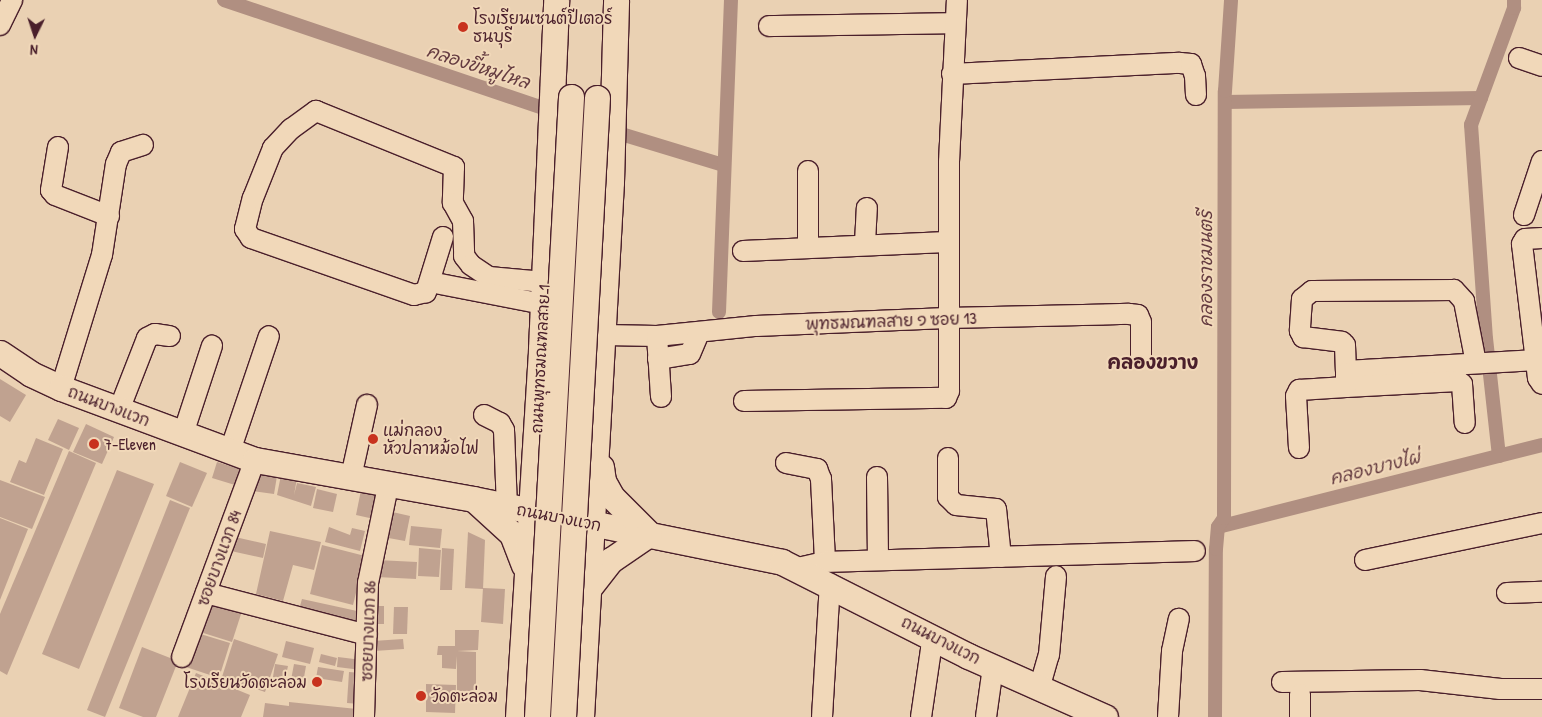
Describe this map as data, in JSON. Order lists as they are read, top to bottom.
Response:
{
  "streets": {
    "main road": ["ถนนพุทธมณฑลสาย 1", "ถนนบางแวก"],
    "street": ["พุทธมณฑลสาย ๑ ซอย 13", "ซอยบางแวก 84", "ซอยบางแวก 86"]
  },
  "crossings": [
    ["ถนนพุทธมณฑลสาย 1", "ถนนบางแวก"],
    ["ถนนบางแวก", "ซอยบางแวก 84"],
    ["ถนนบางแวก", "ซอยบางแวก 86"]
  ],
  "districts": ["คลองขวาง"],
  "water": ["คลองขี้หมูไหล", "คลองราชมนตรี", "คลองบางไผ่"],
  "places": [
    "โรงเรียนเซนต์ปีเตอร์ ธนบุรี",
    "แม่กลอง หัวปลาหม้อไฟ",
    "7-Eleven",
    "โรงเรียนวัดตะล่อม",
    "วัดตะล่อม"
  ],
  "north": "bottom"
}
